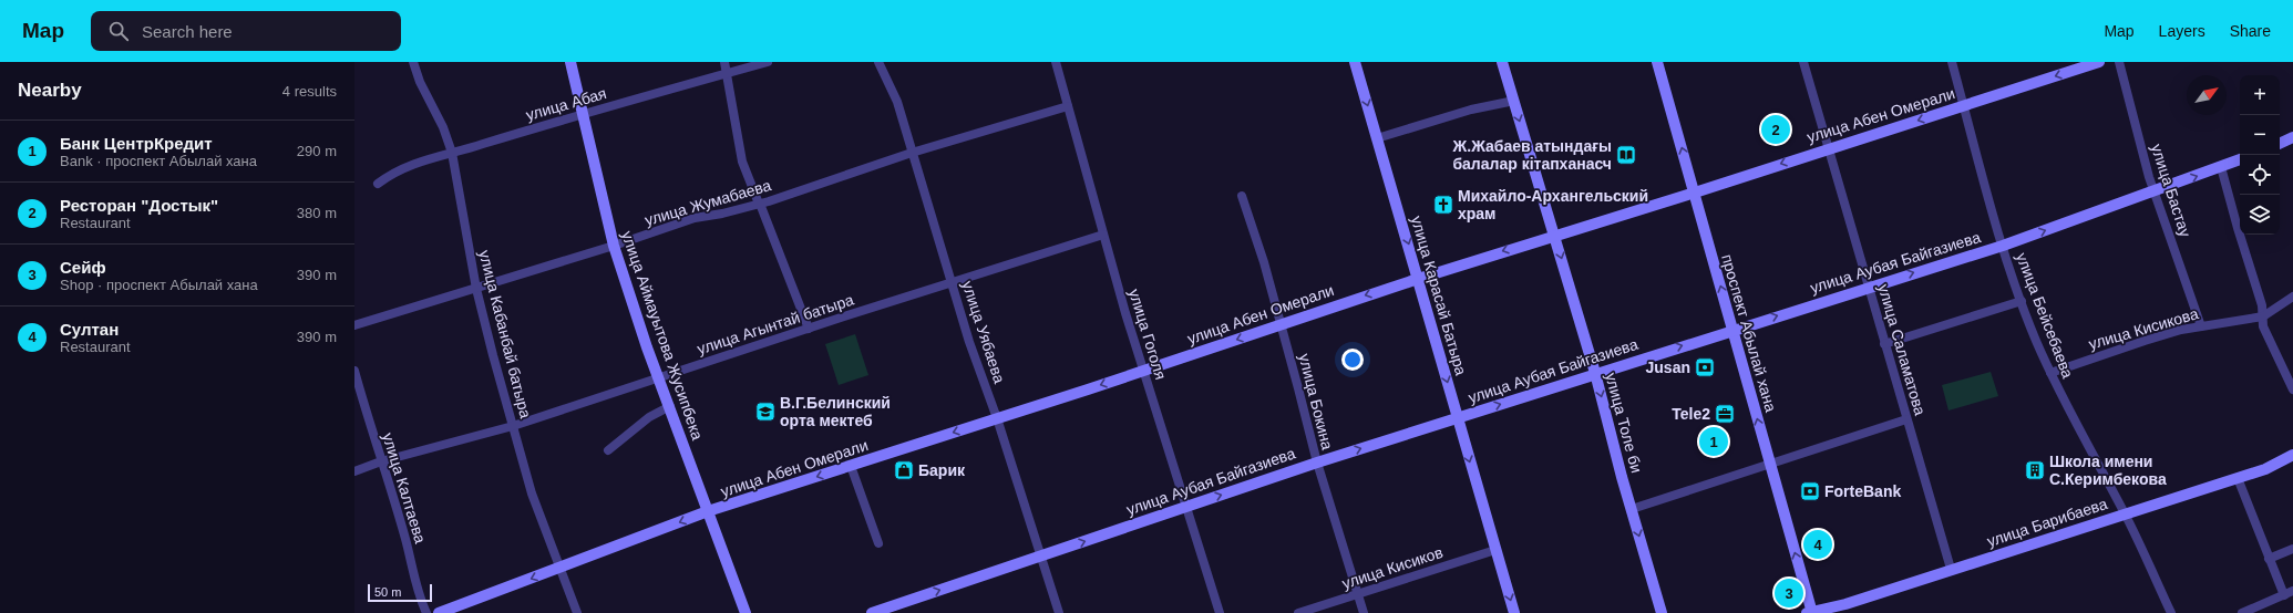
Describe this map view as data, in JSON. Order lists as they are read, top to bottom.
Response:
{
  "streets": {
    "main road": [
      "улица Абен Омерали",
      "улица Аубая Байгазиева",
      "улица Карасай Батыра",
      "проспект Абылай хана",
      "улица Аймауытова Жусипбека",
      "улица Толе би",
      "улица Барибаева"
    ],
    "street": [
      "улица Абая",
      "улица Бастау",
      "улица Жумабаева",
      "улица Бейсебаева",
      "улица Агынтай батыра",
      "улица Кисикова",
      "улица Уябаева",
      "улица Кабанбай батыра",
      "улица Гоголя",
      "улица Саламатова",
      "улица Бокина",
      "улица Калтаева",
      "улица Кисиков"
    ]
  },
  "crossings": [
    ["улица Абая", "улица Кабанбай батыра"],
    ["улица Абая", "улица Аймауытова Жусипбека"],
    ["улица Абен Омерали", "улица Карасай Батыра"],
    ["улица Абен Омерали", "улица Бейсебаева"],
    ["улица Абен Омерали", "улица Уябаева"],
    ["улица Абен Омерали", "проспект Абылай хана"],
    ["улица Абен Омерали", "улица Кабанбай батыра"],
    ["улица Абен Омерали", "улица Гоголя"],
    ["улица Абен Омерали", "улица Аймауытова Жусипбека"],
    ["улица Абен Омерали", "улица Саламатова"],
    ["улица Абен Омерали", "улица Бокина"],
    ["улица Абен Омерали", "улица Толе би"],
    ["улица Бастау", "улица Аубая Байгазиева"],
    ["улица Бастау", "улица Кисикова"],
    ["улица Жумабаева", "улица Уябаева"],
    ["улица Жумабаева", "улица Кабанбай батыра"],
    ["улица Жумабаева", "улица Гоголя"],
    ["улица Жумабаева", "улица Аймауытова Жусипбека"],
    ["улица Аубая Байгазиева", "улица Карасай Батыра"],
    ["улица Аубая Байгазиева", "улица Бейсебаева"],
    ["улица Аубая Байгазиева", "улица Уябаева"],
    ["улица Аубая Байгазиева", "проспект Абылай хана"],
    ["улица Аубая Байгазиева", "улица Гоголя"],
    ["улица Аубая Байгазиева", "улица Саламатова"],
    ["улица Аубая Байгазиева", "улица Бокина"],
    ["улица Аубая Байгазиева", "улица Толе би"],
    ["улица Карасай Батыра", "улица Кисиков"],
    ["улица Бейсебаева", "улица Кисикова"],
    ["улица Бейсебаева", "улица Барибаева"],
    ["улица Агынтай батыра", "улица Уябаева"],
    ["улица Агынтай батыра", "улица Кабанбай батыра"],
    ["улица Агынтай батыра", "улица Гоголя"],
    ["улица Агынтай батыра", "улица Аймауытова Жусипбека"],
    ["улица Агынтай батыра", "улица Калтаева"],
    ["проспект Абылай хана", "улица Барибаева"],
    ["улица Саламатова", "улица Барибаева"],
    ["улица Бокина", "улица Кисиков"]
  ],
  "one_way": [
    "улица Абен Омерали",
    "улица Аубая Байгазиева",
    "улица Карасай Батыра",
    "проспект Абылай хана",
    "улица Толе би"
  ],
  "places": {
    "library": ["Ж.Жабаев атындағы балалар кітапханасч"],
    "church": ["Михайло-Архангельский храм"],
    "bank": ["Jusan", "ForteBank"],
    "school or university": ["В.Г.Белинский орта мектеб"],
    "office": ["Tele2"],
    "shop": ["Барик"],
    "building": ["Школа имени С.Керимбекова"]
  },
  "scale_bar": "50 m",
  "north": "top right",
  "page": {
    "header": "Map",
    "search": "Search here",
    "nav": ["Map", "Layers", "Share"],
    "heading": ["Nearby", "4 results"],
    "map_buttons": ["+", "−"],
    "pins": [
      "2",
      "1",
      "4",
      "3"
    ],
    "list": [
      {
        "mark": "1",
        "name": "Банк ЦентрКредит",
        "note": "Bank · проспект Абылай хана",
        "value": "290 m"
      },
      {
        "mark": "2",
        "name": "Ресторан \"Достык\"",
        "note": "Restaurant",
        "value": "380 m"
      },
      {
        "mark": "3",
        "name": "Сейф",
        "note": "Shop · проспект Абылай хана",
        "value": "390 m"
      },
      {
        "mark": "4",
        "name": "Султан",
        "note": "Restaurant",
        "value": "390 m"
      }
    ],
    "scale": "50 m"
  }
}
